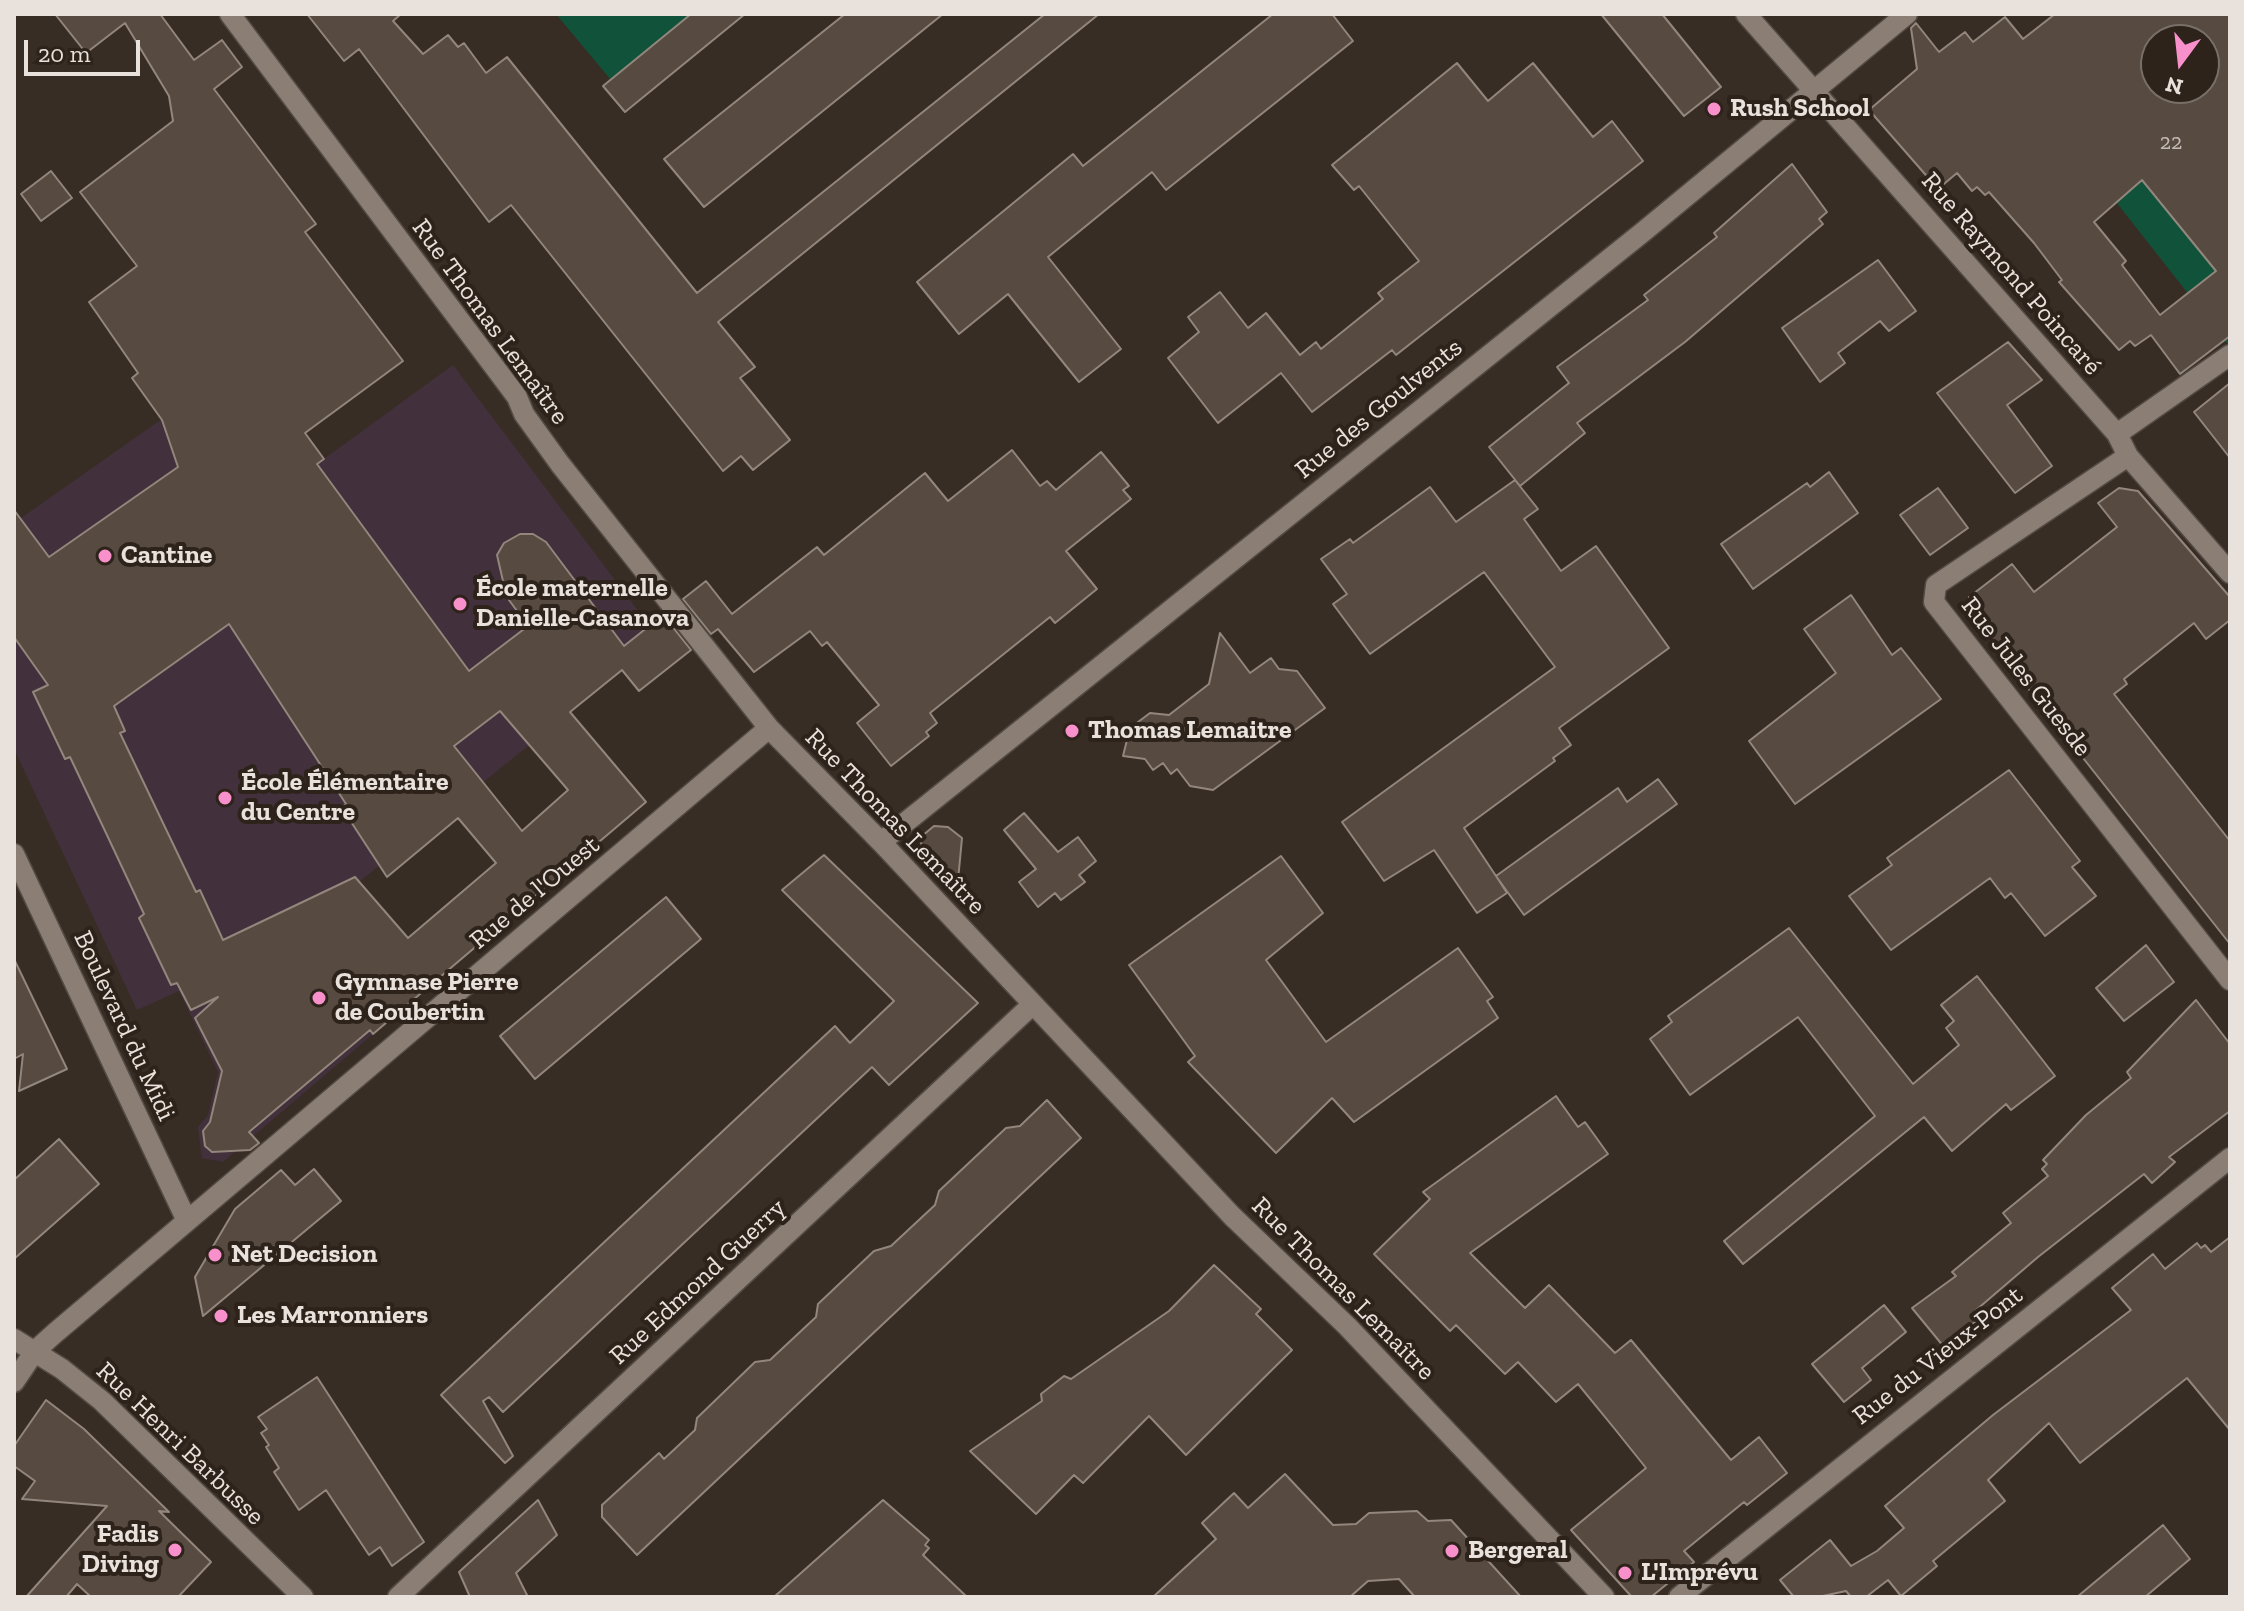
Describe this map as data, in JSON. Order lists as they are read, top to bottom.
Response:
{
  "streets": {
    "street": [
      "Rue Raymond Poincaré",
      "Rue Thomas Lemaître",
      "Rue des Goulvents",
      "Rue Jules Guesde",
      "Rue de l'Ouest",
      "Boulevard du Midi",
      "Rue Edmond Guerry",
      "Rue du Vieux-Pont",
      "Rue Henri Barbusse"
    ]
  },
  "crossings": [
    ["Rue Raymond Poincaré", "Rue des Goulvents"],
    ["Rue Raymond Poincaré", "Rue Jules Guesde"],
    ["Rue Thomas Lemaître", "Rue des Goulvents"],
    ["Rue Thomas Lemaître", "Rue de l'Ouest"],
    ["Rue Thomas Lemaître", "Rue Edmond Guerry"],
    ["Rue de l'Ouest", "Boulevard du Midi"],
    ["Rue de l'Ouest", "Rue Henri Barbusse"]
  ],
  "places": [
    "Rush School",
    "Cantine",
    "École maternelle Danielle-Casanova",
    "Thomas Lemaitre",
    "École Élémentaire du Centre",
    "Gymnase Pierre de Coubertin",
    "Net Decision",
    "Les Marronniers",
    "Fadis Diving",
    "Bergeral",
    "L'Imprévu"
  ],
  "house_numbers": ["22"],
  "scale_bar": "20 m",
  "north": "bottom"
}
